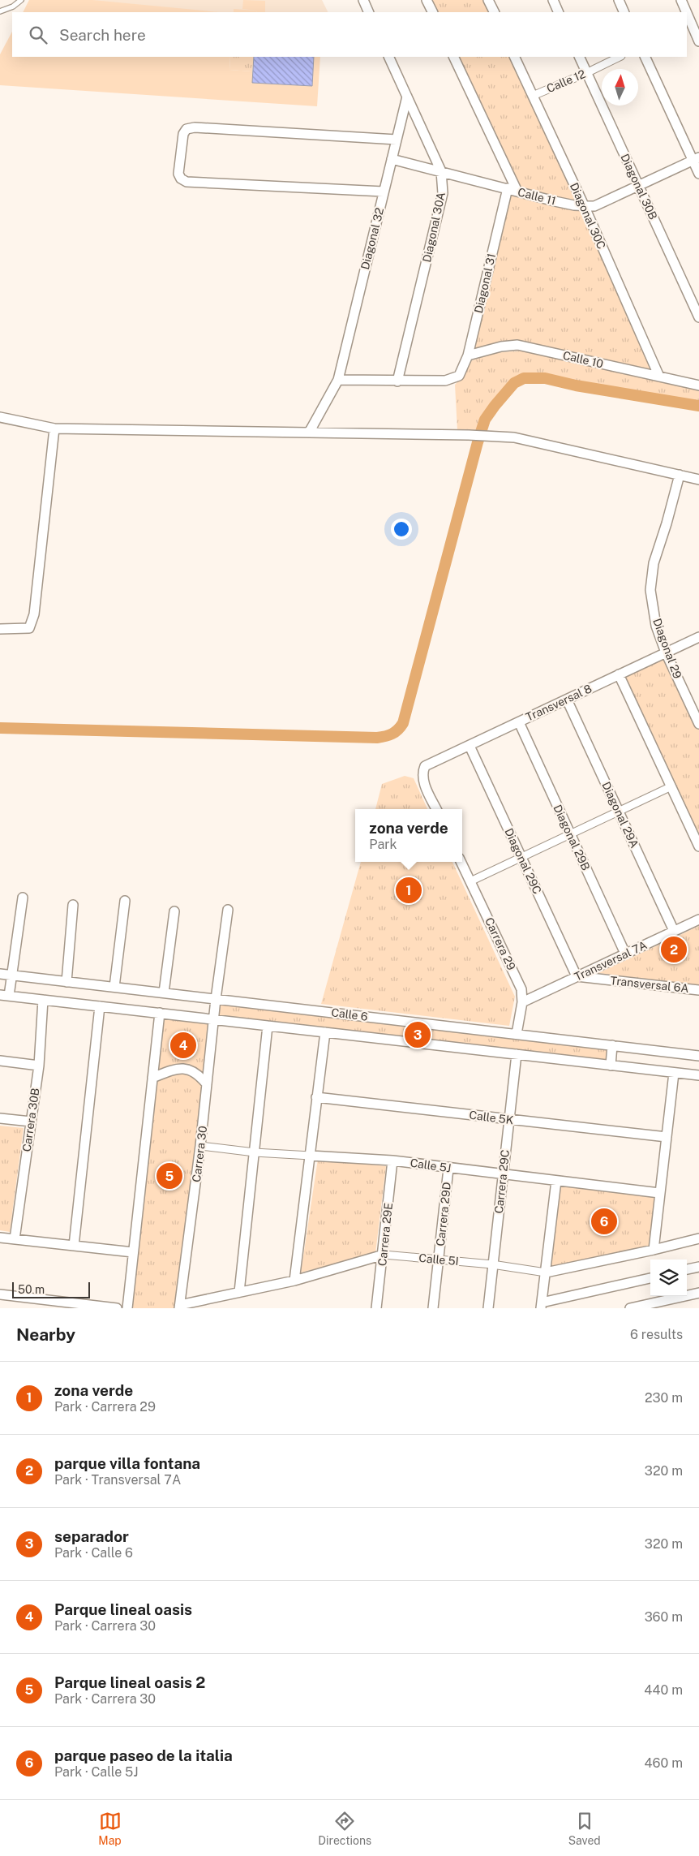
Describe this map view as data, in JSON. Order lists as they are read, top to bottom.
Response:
{
  "streets": {
    "street": [
      "Calle 12",
      "Diagonal 30B",
      "Calle 11",
      "Diagonal 30C",
      "Diagonal 30A",
      "Diagonal 32",
      "Diagonal 31",
      "Calle 10",
      "Diagonal 29",
      "Transversal 8",
      "Diagonal 29A",
      "Diagonal 29B",
      "Diagonal 29C",
      "Carrera 29",
      "Transversal 7A",
      "Transversal 6A",
      "Calle 6",
      "Calle 5K",
      "Carrera 30B",
      "Carrera 30",
      "Calle 5J",
      "Carrera 29C",
      "Carrera 29D",
      "Carrera 29E",
      "Calle 5I"
    ]
  },
  "crossings": [
    ["Calle 12", "Diagonal 30B"],
    ["Calle 12", "Diagonal 30C"],
    ["Diagonal 30B", "Calle 11"],
    ["Calle 11", "Diagonal 30C"],
    ["Calle 11", "Diagonal 30A"],
    ["Calle 11", "Diagonal 32"],
    ["Calle 11", "Diagonal 31"],
    ["Diagonal 30C", "Calle 10"],
    ["Diagonal 30A", "Diagonal 32"],
    ["Diagonal 30A", "Diagonal 31"],
    ["Diagonal 31", "Calle 10"],
    ["Diagonal 29", "Transversal 8"],
    ["Transversal 8", "Diagonal 29A"],
    ["Transversal 8", "Diagonal 29B"],
    ["Transversal 8", "Diagonal 29C"],
    ["Diagonal 29A", "Transversal 7A"],
    ["Diagonal 29B", "Transversal 7A"],
    ["Diagonal 29C", "Transversal 7A"],
    ["Diagonal 29C", "Transversal 6A"],
    ["Carrera 29", "Transversal 7A"],
    ["Carrera 29", "Calle 6"],
    ["Transversal 7A", "Transversal 6A"],
    ["Calle 6", "Carrera 30B"],
    ["Calle 6", "Carrera 30"],
    ["Calle 6", "Carrera 29C"],
    ["Calle 5K", "Carrera 29C"],
    ["Carrera 30", "Calle 5J"],
    ["Carrera 30", "Calle 5I"],
    ["Calle 5J", "Carrera 29C"],
    ["Calle 5J", "Carrera 29D"],
    ["Calle 5J", "Carrera 29E"],
    ["Carrera 29C", "Calle 5I"],
    ["Carrera 29D", "Calle 5I"],
    ["Carrera 29E", "Calle 5I"]
  ],
  "scale_bar": "50 m",
  "north": "top",
  "page": {
    "search": "Search here",
    "popup": ["zona verde", "Park"],
    "pins": [
      "1",
      "2",
      "3",
      "4",
      "5",
      "6"
    ],
    "scale": "50 m",
    "heading": ["Nearby", "6 results"],
    "list": [
      {
        "mark": "1",
        "name": "zona verde",
        "note": "Park · Carrera 29",
        "value": "230 m"
      },
      {
        "mark": "2",
        "name": "parque villa fontana",
        "note": "Park · Transversal 7A",
        "value": "320 m"
      },
      {
        "mark": "3",
        "name": "separador",
        "note": "Park · Calle 6",
        "value": "320 m"
      },
      {
        "mark": "4",
        "name": "Parque lineal oasis",
        "note": "Park · Carrera 30",
        "value": "360 m"
      },
      {
        "mark": "5",
        "name": "Parque lineal oasis 2",
        "note": "Park · Carrera 30",
        "value": "440 m"
      },
      {
        "mark": "6",
        "name": "parque paseo de la italia",
        "note": "Park · Calle 5J",
        "value": "460 m"
      }
    ],
    "nav": ["Map", "Directions", "Saved"]
  }
}
